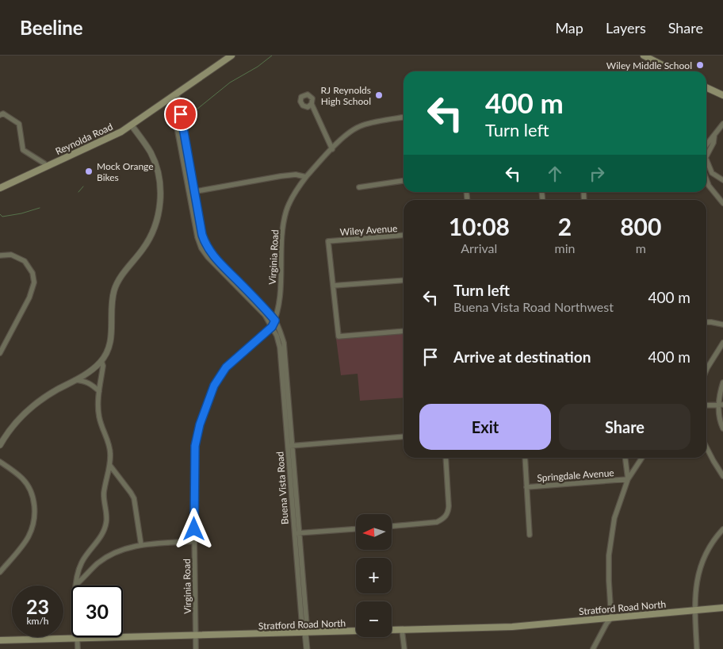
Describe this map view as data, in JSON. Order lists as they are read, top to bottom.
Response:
{
  "streets": {
    "main road": ["Reynolda Road", "Stratford Road North"],
    "street": [
      "Wiley Avenue",
      "Virginia Road",
      "Springdale Avenue",
      "Buena Vista Road"
    ]
  },
  "crossings": [
    ["Virginia Road", "Buena Vista Road"],
    ["Virginia Road", "Stratford Road North"],
    ["Buena Vista Road", "Stratford Road North"]
  ],
  "places": ["Wiley Middle School", "RJ Reynolds High School", "Mock Orange Bikes"],
  "north": "left",
  "page": {
    "header": "Beeline",
    "nav": ["Map", "Layers", "Share"],
    "turn": ["400 m", "Turn left"],
    "eta": [
      "10:08",
      "Arrival",
      "2",
      "min",
      "800",
      "m"
    ],
    "list": [
      {
        "name": "Turn left",
        "note": "Buena Vista Road Northwest",
        "value": "400 m"
      },
      {
        "name": "Arrive at destination",
        "value": "400 m"
      }
    ],
    "buttons": ["Exit", "Share"],
    "map_buttons": ["+", "−"],
    "speed": "23 km/h",
    "limit": "30"
  }
}
